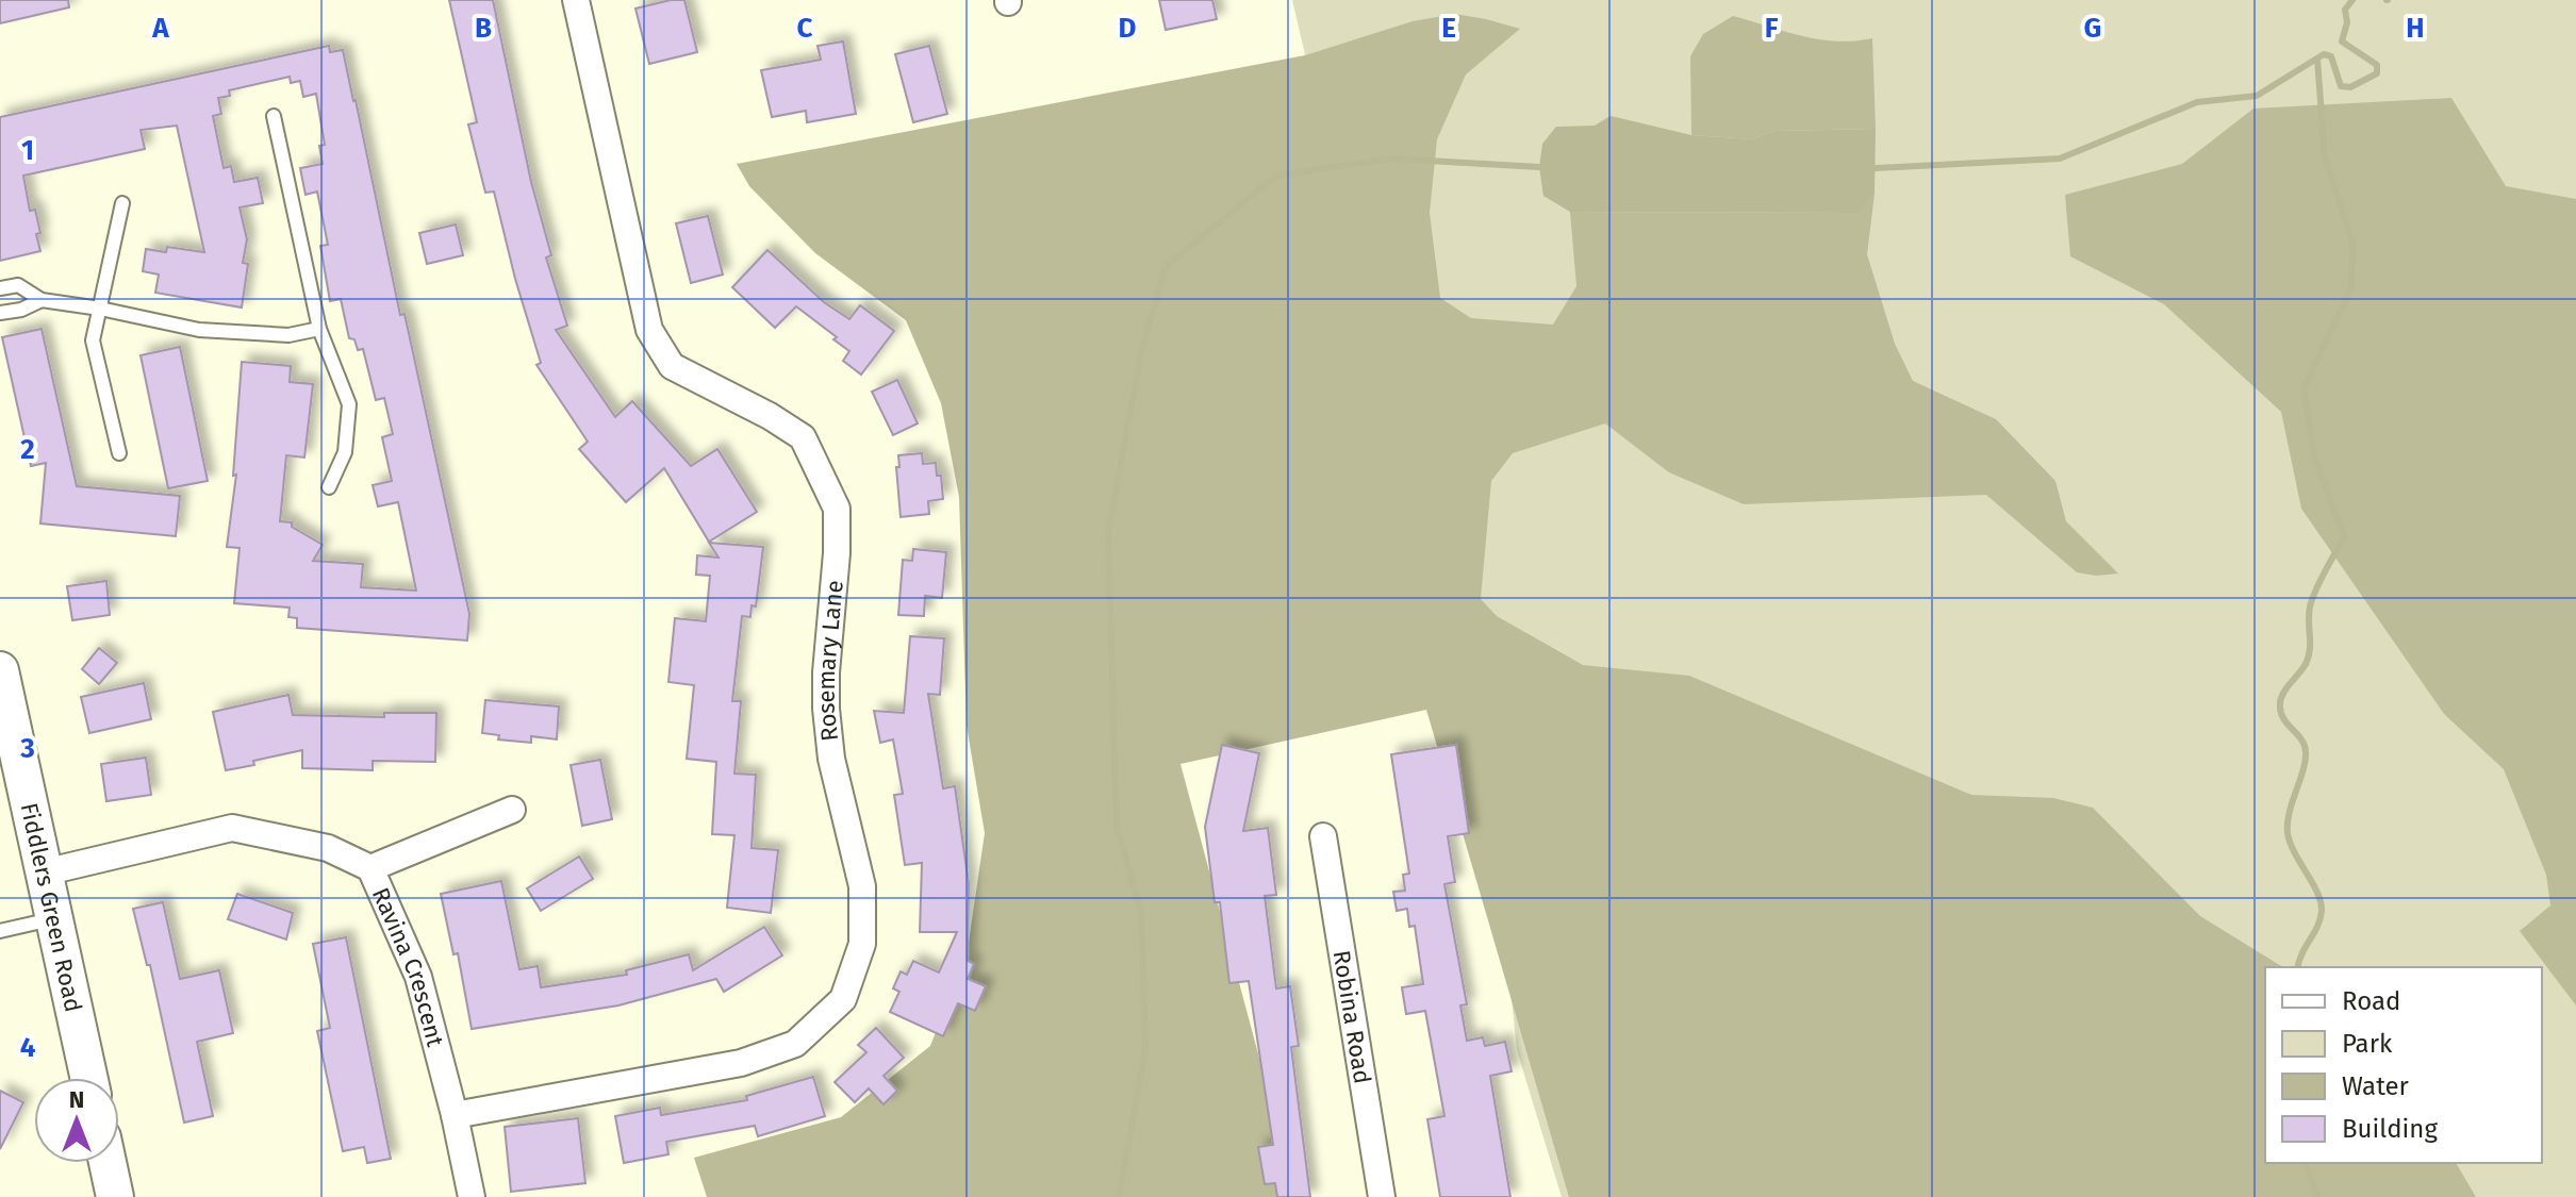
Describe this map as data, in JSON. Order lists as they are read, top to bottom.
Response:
{
  "streets": {
    "main road": ["Fiddlers Green Road"],
    "street": ["Rosemary Lane", "Ravina Crescent", "Robina Road"]
  },
  "crossings": [
    ["Rosemary Lane", "Ravina Crescent"],
    ["Fiddlers Green Road", "Ravina Crescent"]
  ],
  "legend": [
    "Road",
    "Park",
    "Water",
    "Building"
  ],
  "north": "top",
  "grid": {
    "columns": [
      "A",
      "B",
      "C",
      "D",
      "E",
      "F",
      "G",
      "H"
    ],
    "rows": [
      "1",
      "2",
      "3",
      "4"
    ]
  }
}
